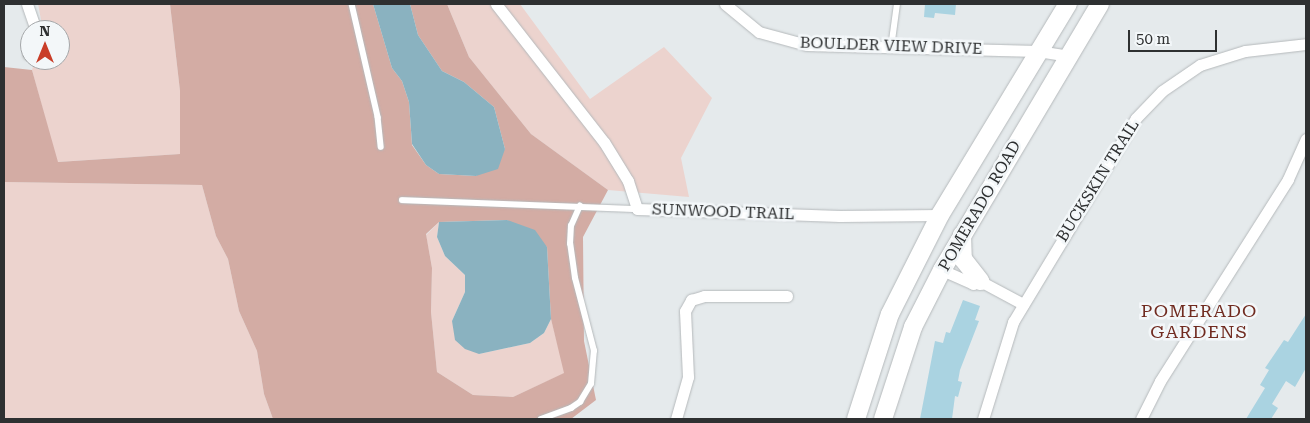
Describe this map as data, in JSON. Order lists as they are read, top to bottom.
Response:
{
  "streets": {
    "main road": ["POMERADO ROAD"],
    "street": ["BOULDER VIEW DRIVE", "BUCKSKIN TRAIL", "SUNWOOD TRAIL"]
  },
  "crossings": [
    ["BOULDER VIEW DRIVE", "POMERADO ROAD"],
    ["POMERADO ROAD", "SUNWOOD TRAIL"]
  ],
  "districts": ["POMERADO GARDENS"],
  "scale_bar": "50 m",
  "north": "top"
}
